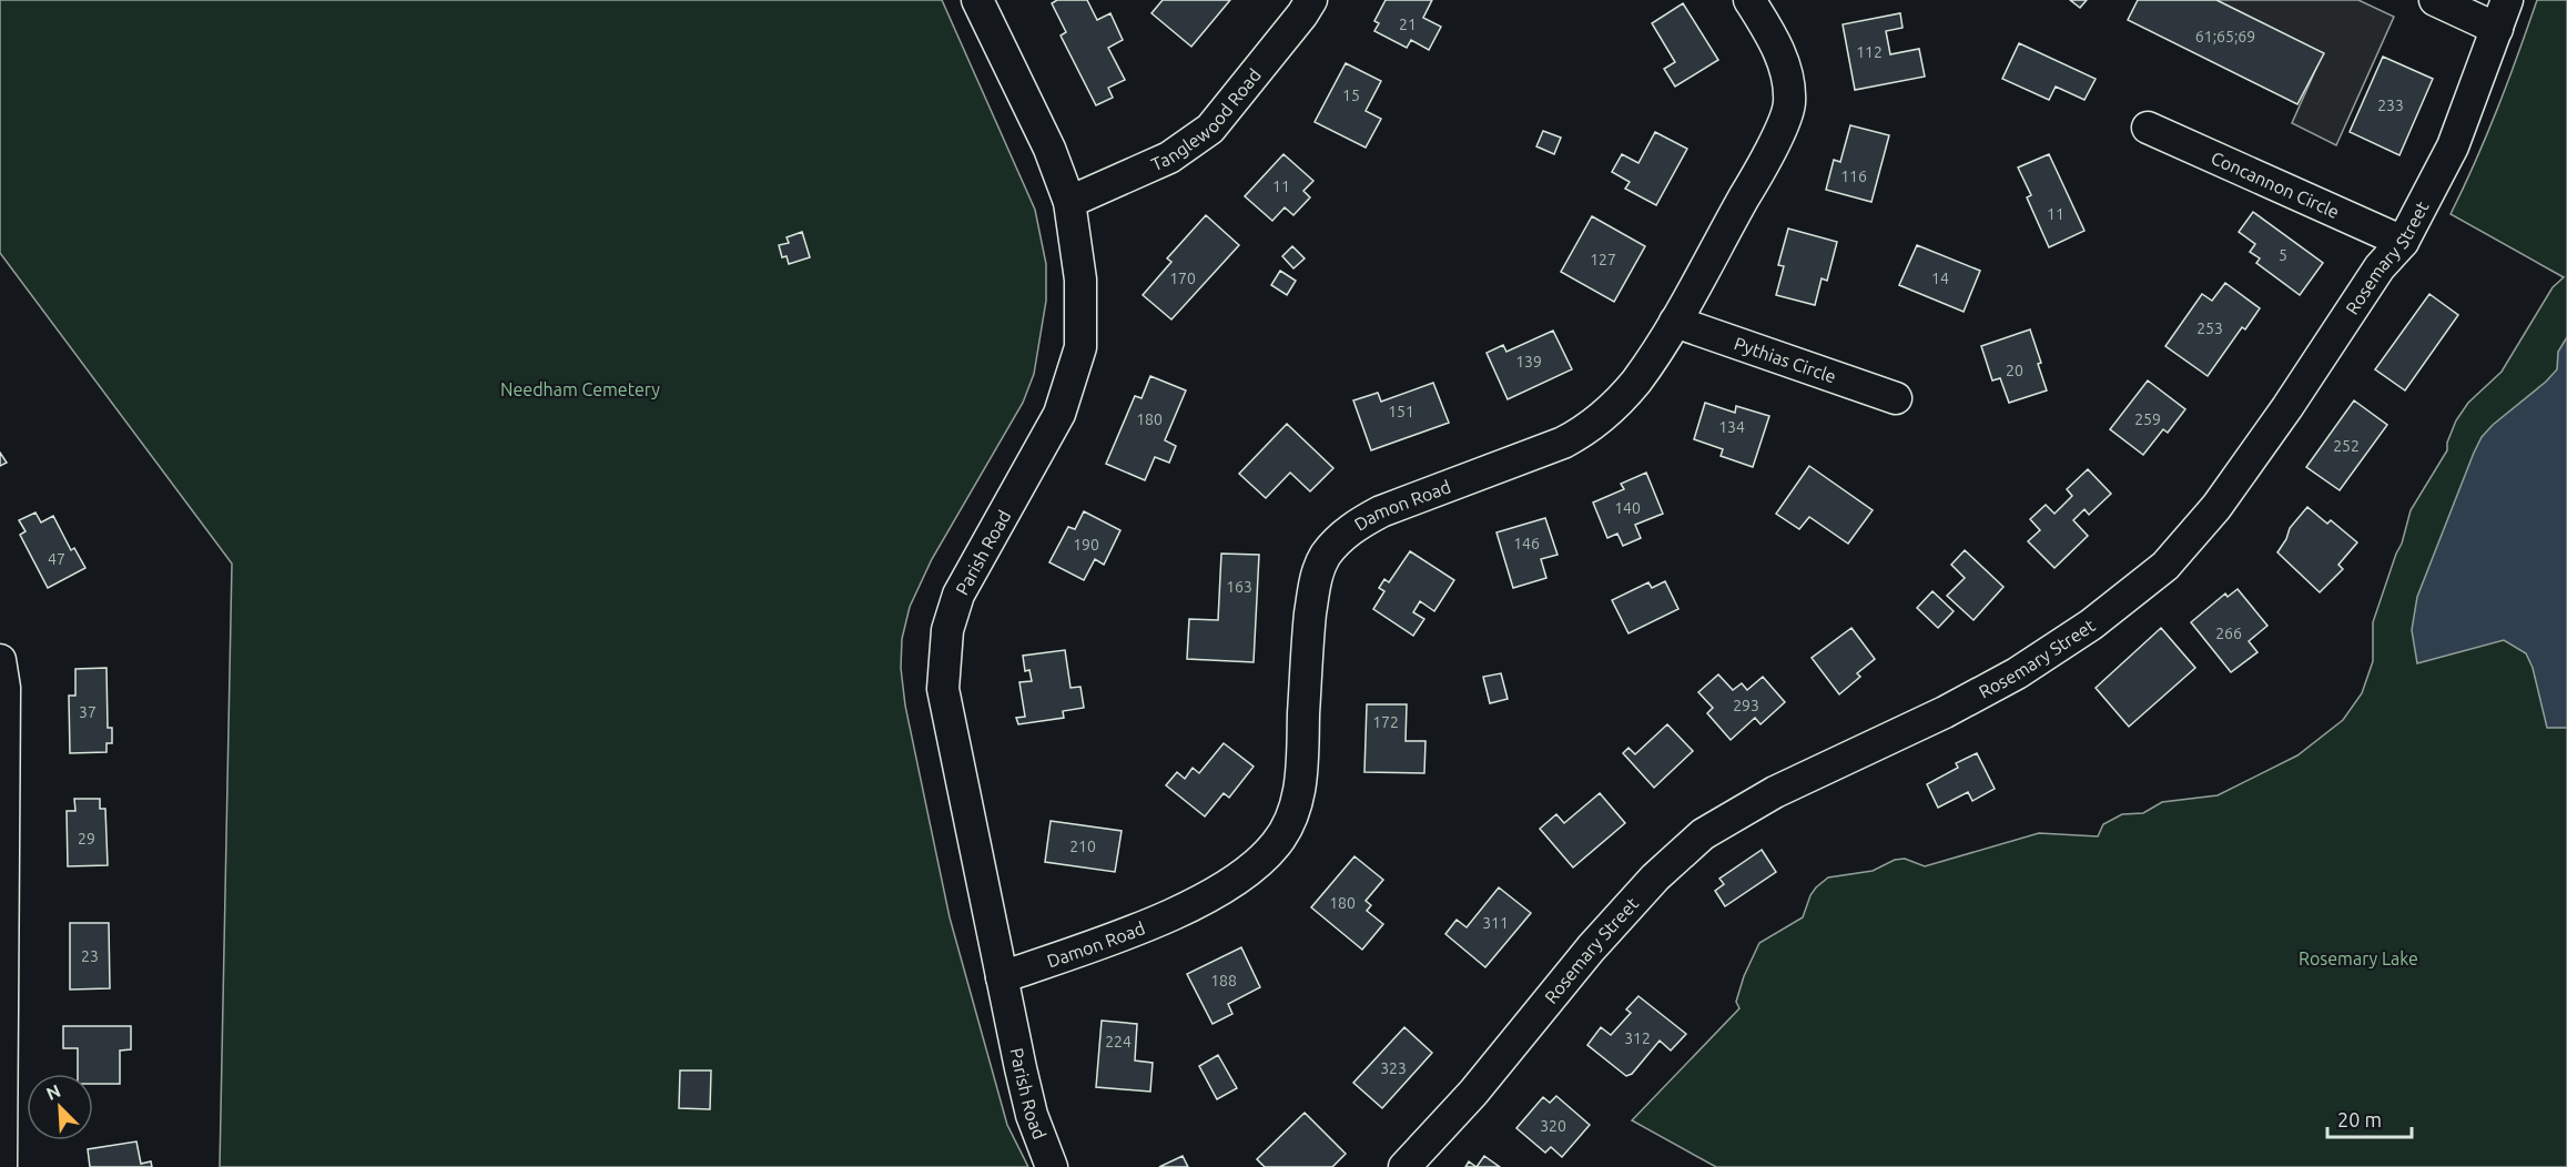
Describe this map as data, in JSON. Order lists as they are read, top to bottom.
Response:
{
  "streets": {
    "street": [
      "Tanglewood Road",
      "Concannon Circle",
      "Rosemary Street",
      "Pythias Circle",
      "Damon Road",
      "Parish Road"
    ]
  },
  "crossings": [
    ["Tanglewood Road", "Parish Road"],
    ["Concannon Circle", "Rosemary Street"],
    ["Pythias Circle", "Damon Road"],
    ["Damon Road", "Parish Road"]
  ],
  "parks": ["Needham Cemetery", "Rosemary Lake"],
  "house_numbers": [
    "21",
    "61;65;69",
    "112",
    "15",
    "233",
    "116",
    "11",
    "11",
    "5",
    "127",
    "170",
    "14",
    "253",
    "139",
    "20",
    "151",
    "180",
    "259",
    "134",
    "252",
    "140",
    "146",
    "190",
    "47",
    "163",
    "266",
    "293",
    "37",
    "172",
    "29",
    "210",
    "180",
    "311",
    "23",
    "188",
    "312",
    "224",
    "323",
    "320"
  ],
  "scale_bar": "20 m",
  "north": "top left"
}
